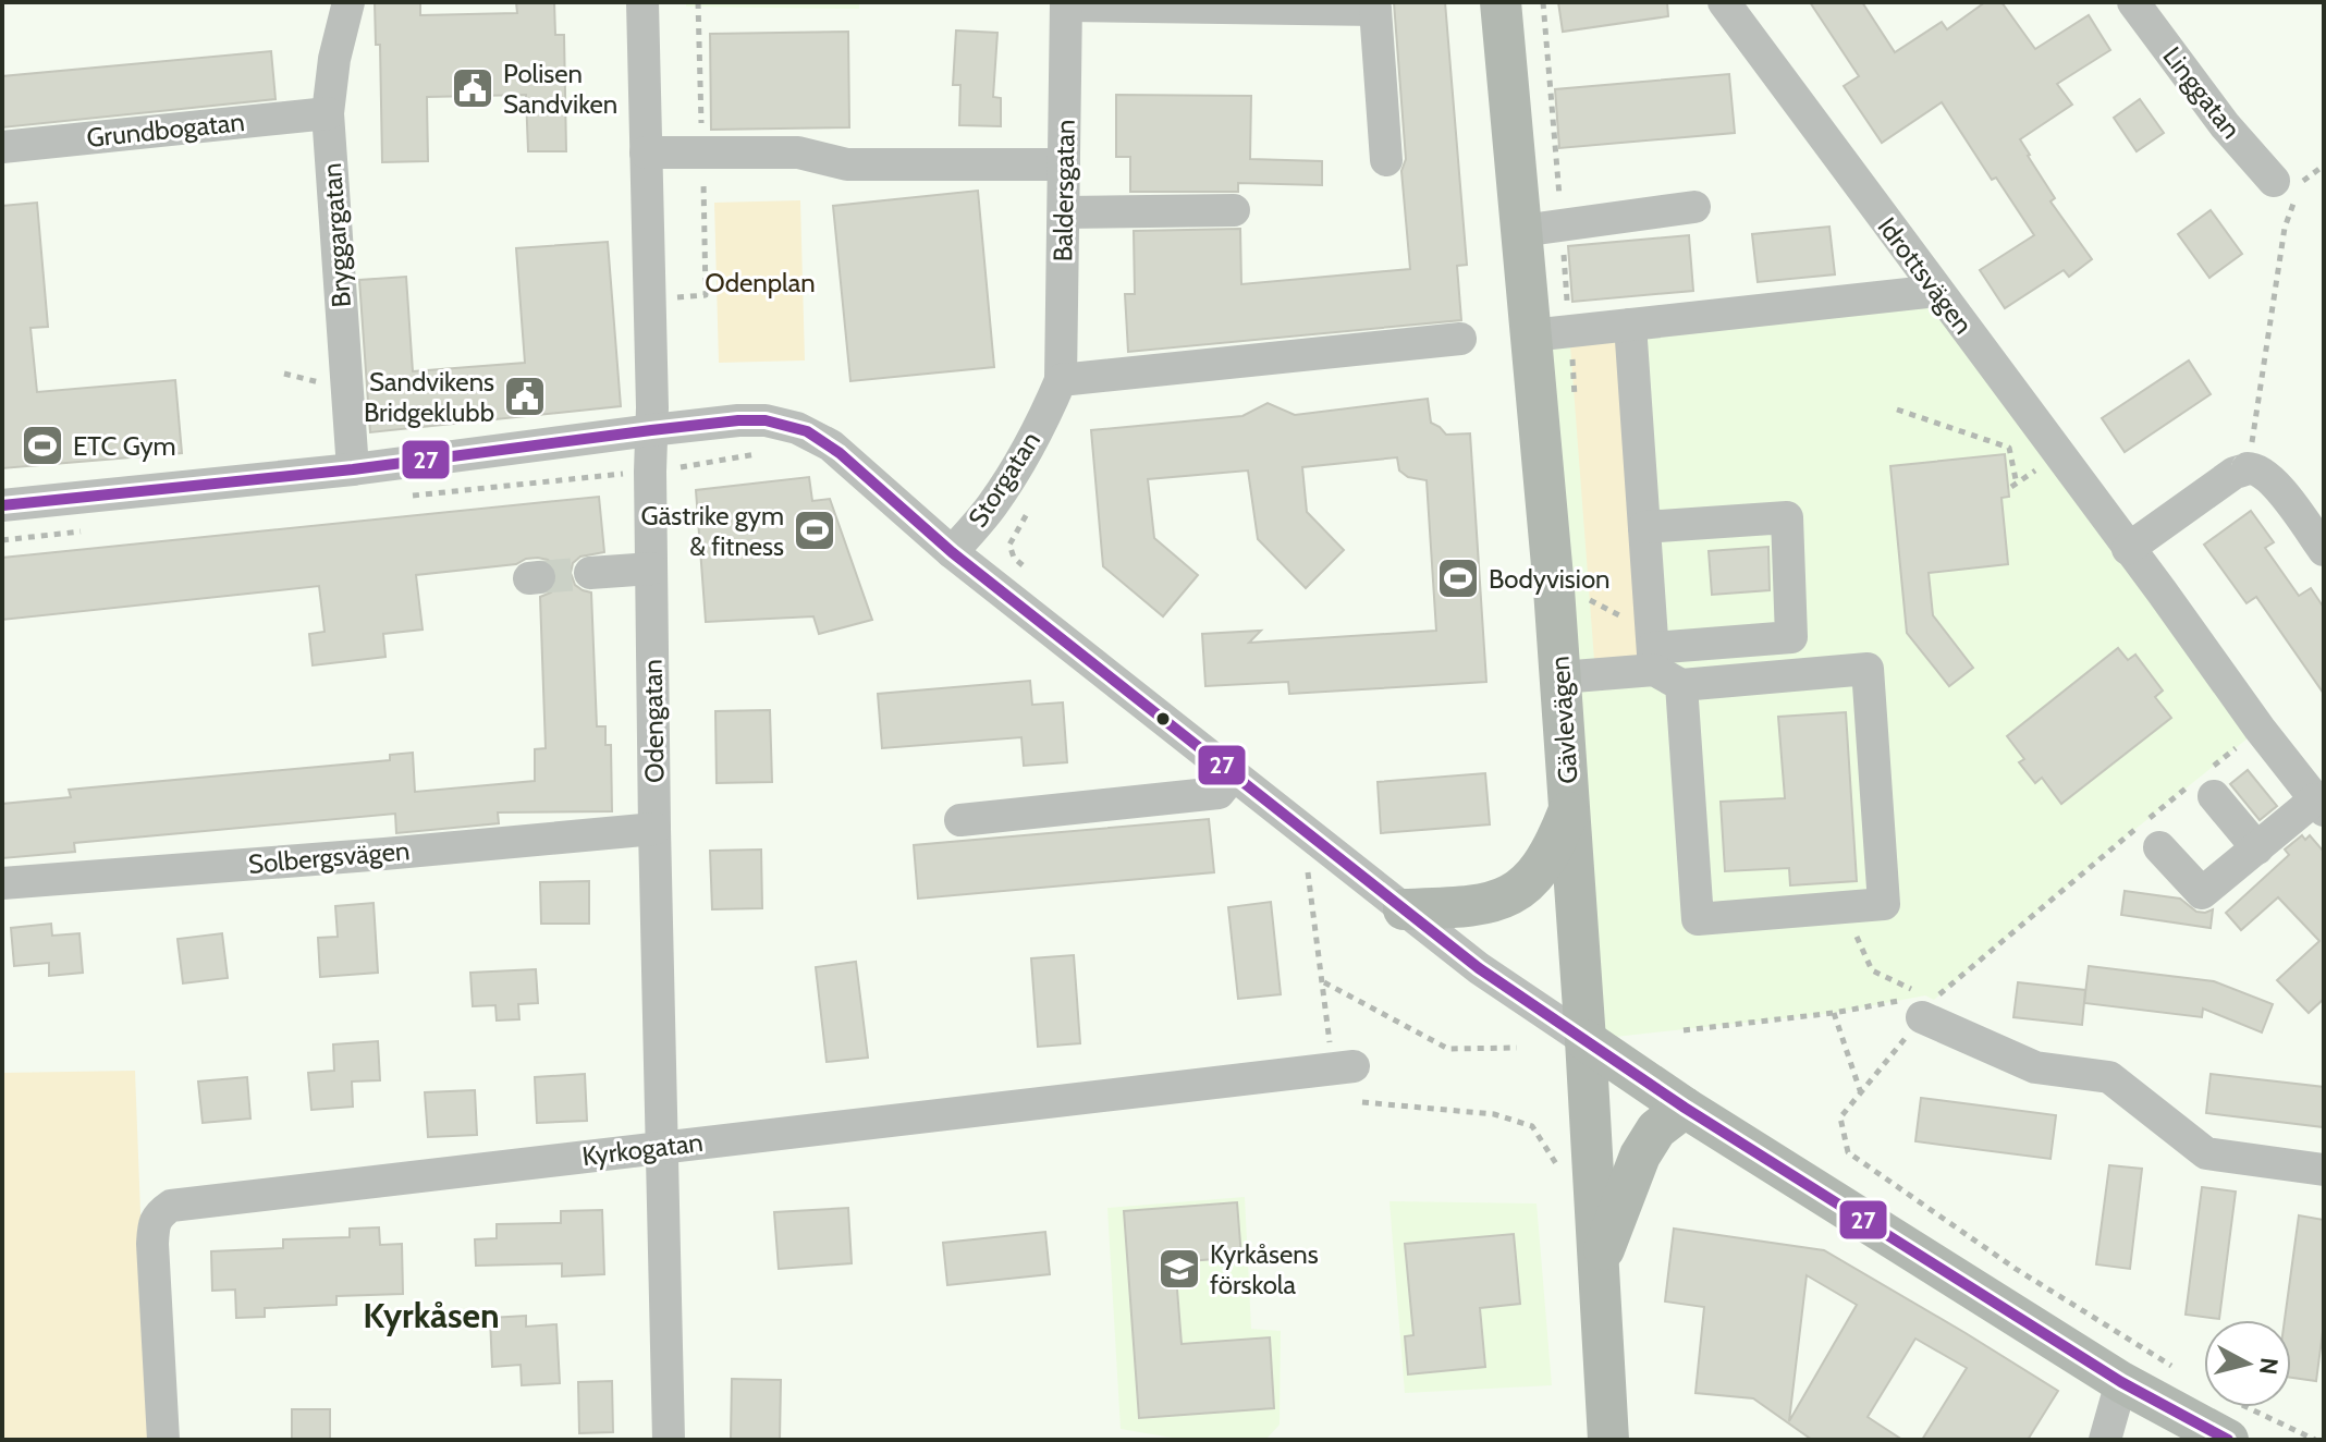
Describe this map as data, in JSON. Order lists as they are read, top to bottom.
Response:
{
  "streets": {
    "main road": ["Gävlevägen"],
    "street": [
      "Linggatan",
      "Grundbogatan",
      "Baldersgatan",
      "Bryggargatan",
      "Idrottsvägen",
      "Storgatan",
      "Odengatan",
      "Solbergsvägen",
      "Kyrkogatan"
    ]
  },
  "crossings": [
    ["Grundbogatan", "Bryggargatan"],
    ["Baldersgatan", "Storgatan"],
    ["Bryggargatan", "Storgatan"],
    ["Storgatan", "Odengatan"],
    ["Odengatan", "Solbergsvägen"],
    ["Odengatan", "Kyrkogatan"]
  ],
  "districts": ["Kyrkåsen"],
  "parks": ["Odenplan"],
  "places": {
    "public building": ["Polisen Sandviken", "Sandvikens Bridgeklubb"],
    "sports": ["ETC Gym", "Gästrike gym & fitness", "Bodyvision"],
    "school or university": ["Kyrkåsens förskola"]
  },
  "lines": ["transit line 27"],
  "north": "right"
}
